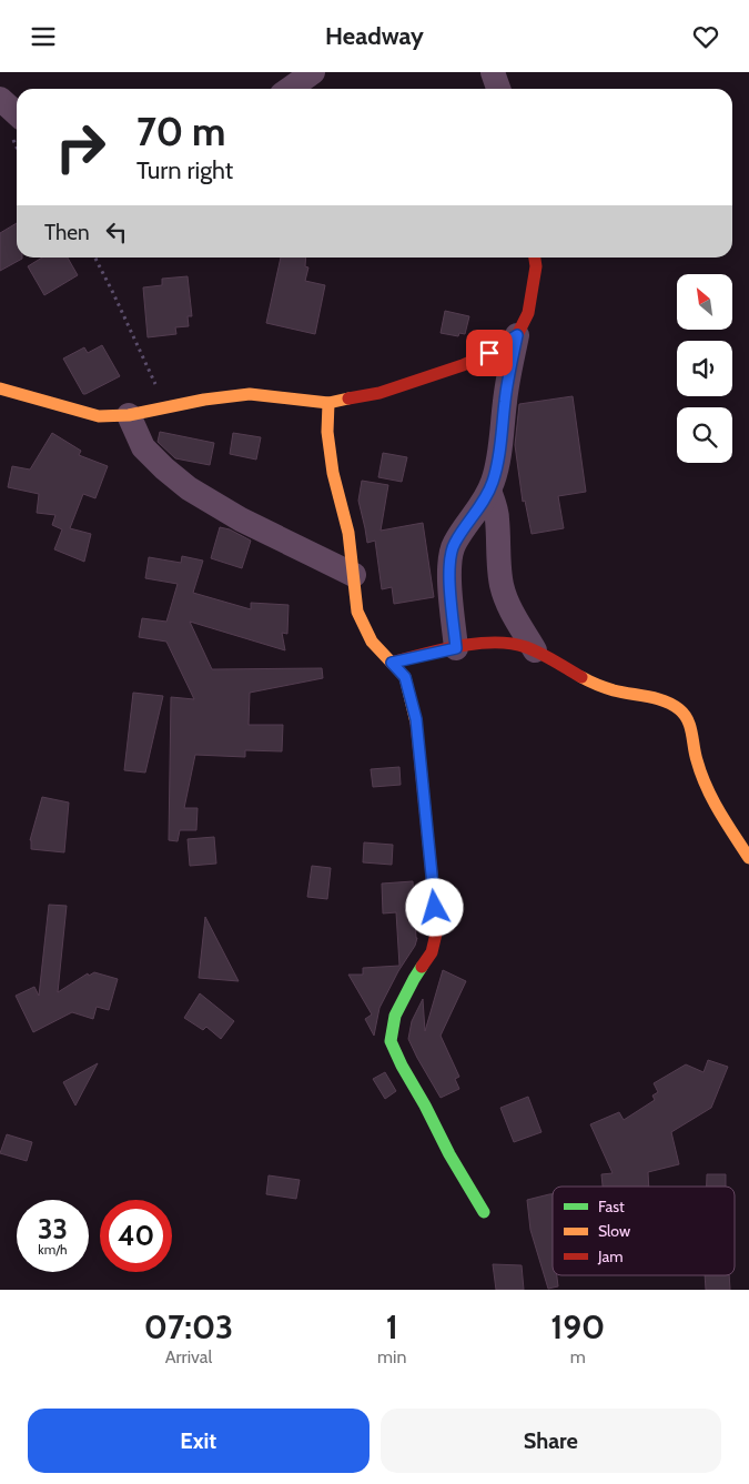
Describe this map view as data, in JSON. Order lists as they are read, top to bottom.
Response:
{
  "legend": ["Fast", "Slow", "Jam"],
  "north": "top left",
  "page": {
    "header": "Headway",
    "turn": ["70 m", "Turn right"],
    "then": "Then",
    "speed": "33 km/h",
    "limit": "40",
    "eta": [
      "07:03",
      "Arrival",
      "1",
      "min",
      "190",
      "m"
    ],
    "buttons": ["Exit", "Share"]
  }
}
